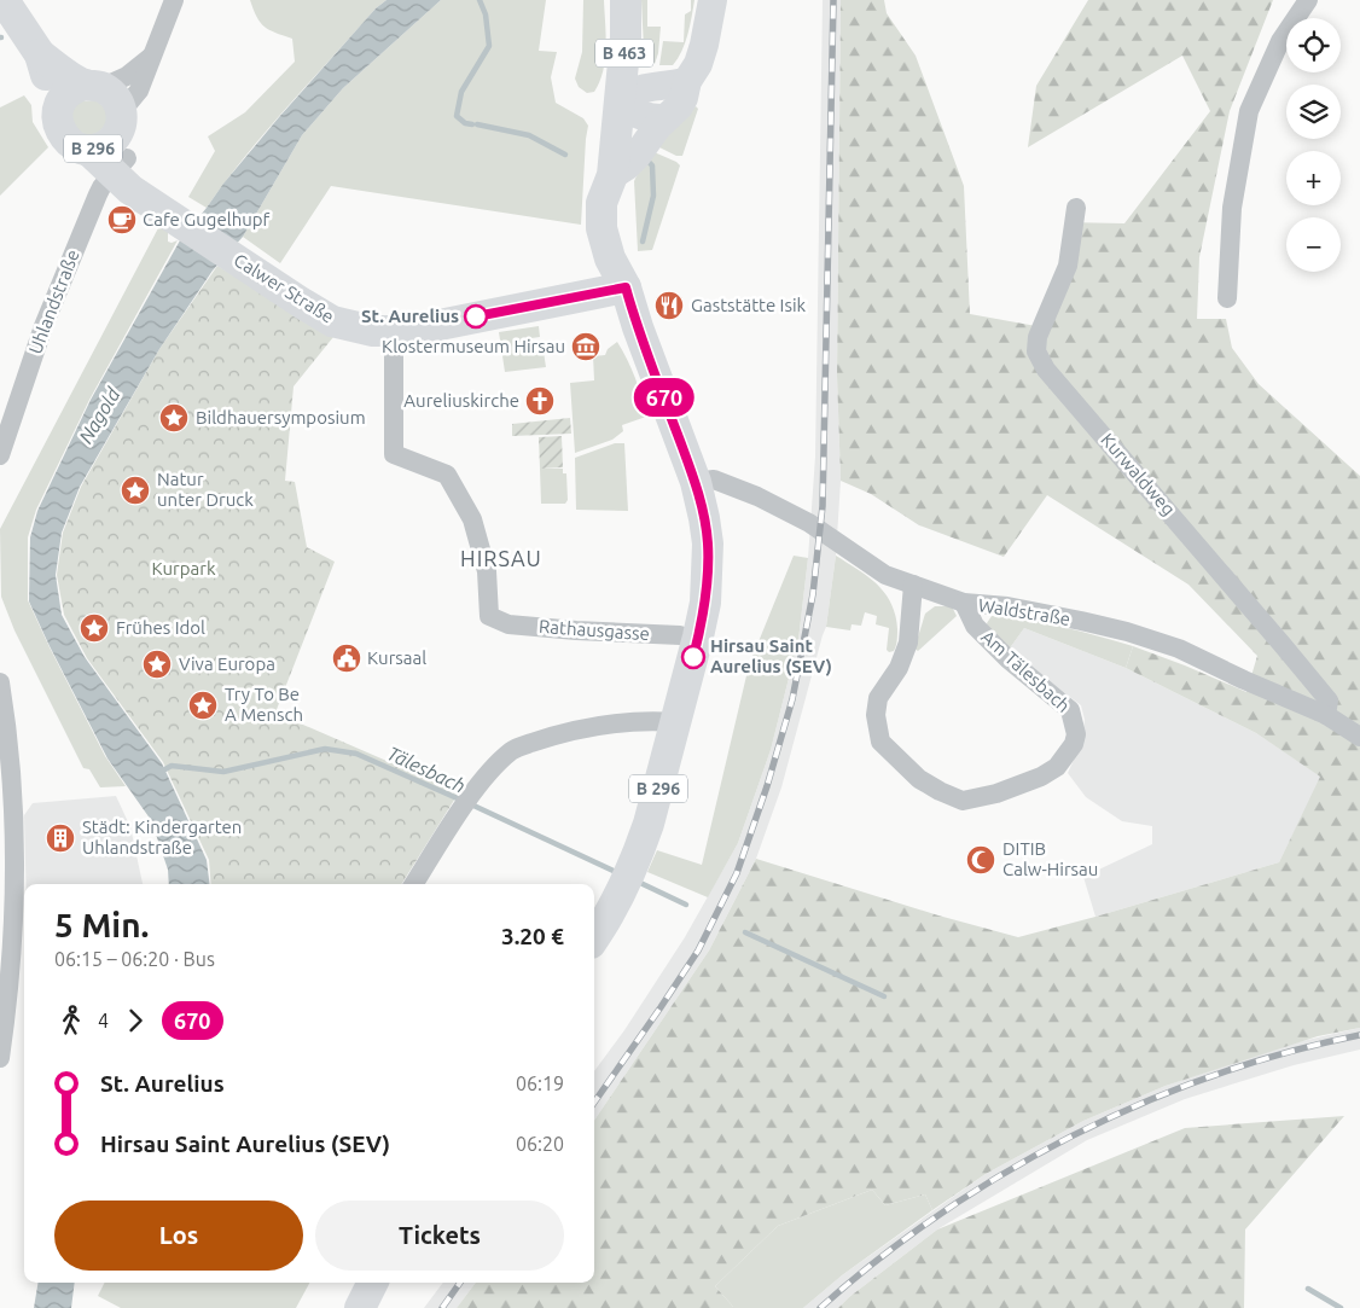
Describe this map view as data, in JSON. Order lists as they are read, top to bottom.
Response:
{
  "streets": {
    "main road": ["B 463", "B 296", "Calwer Straße"],
    "street": [
      "Uhlandstraße",
      "Kurwaldweg",
      "Waldstraße",
      "Rathausgasse",
      "Am Tälesbach"
    ]
  },
  "crossings": [
    ["B 463", "B 296"],
    ["B 463", "Calwer Straße"],
    ["B 296", "Calwer Straße"],
    ["B 296", "Uhlandstraße"],
    ["B 296", "Waldstraße"],
    ["Calwer Straße", "Uhlandstraße"],
    ["Calwer Straße", "Rathausgasse"],
    ["Kurwaldweg", "Waldstraße"],
    ["Waldstraße", "Am Tälesbach"]
  ],
  "districts": ["HIRSAU"],
  "water": ["Nagold", "Tälesbach"],
  "parks": ["Kurpark"],
  "places": {
    "cafe": ["Cafe Gugelhupf"],
    "restaurant": ["Gaststätte Isik"],
    "other": ["St. Aurelius", "Hirsau Saint Aurelius (SEV)"],
    "museum": ["Klostermuseum Hirsau"],
    "church": ["Aureliuskirche"],
    "place": [
      "Bildhauersymposium",
      "Natur unter Druck",
      "Frühes Idol",
      "Viva Europa",
      "Try To Be A Mensch"
    ],
    "public building": ["Kursaal"],
    "building": ["Städt: Kindergarten Uhlandstraße"],
    "mosque": ["DITIB Calw-Hirsau"]
  },
  "lines": ["bus line 670"],
  "page": {
    "on_map": "670",
    "map_buttons": ["+", "−"],
    "heading": ["5 Min.", "06:15 – 06:20 · Bus", "3.20 €"],
    "legs": ["4", "670"],
    "list": [
      {
        "name": "St. Aurelius",
        "value": "06:19"
      },
      {
        "name": "Hirsau Saint Aurelius (SEV)",
        "value": "06:20"
      }
    ],
    "buttons": ["Los", "Tickets"]
  }
}
